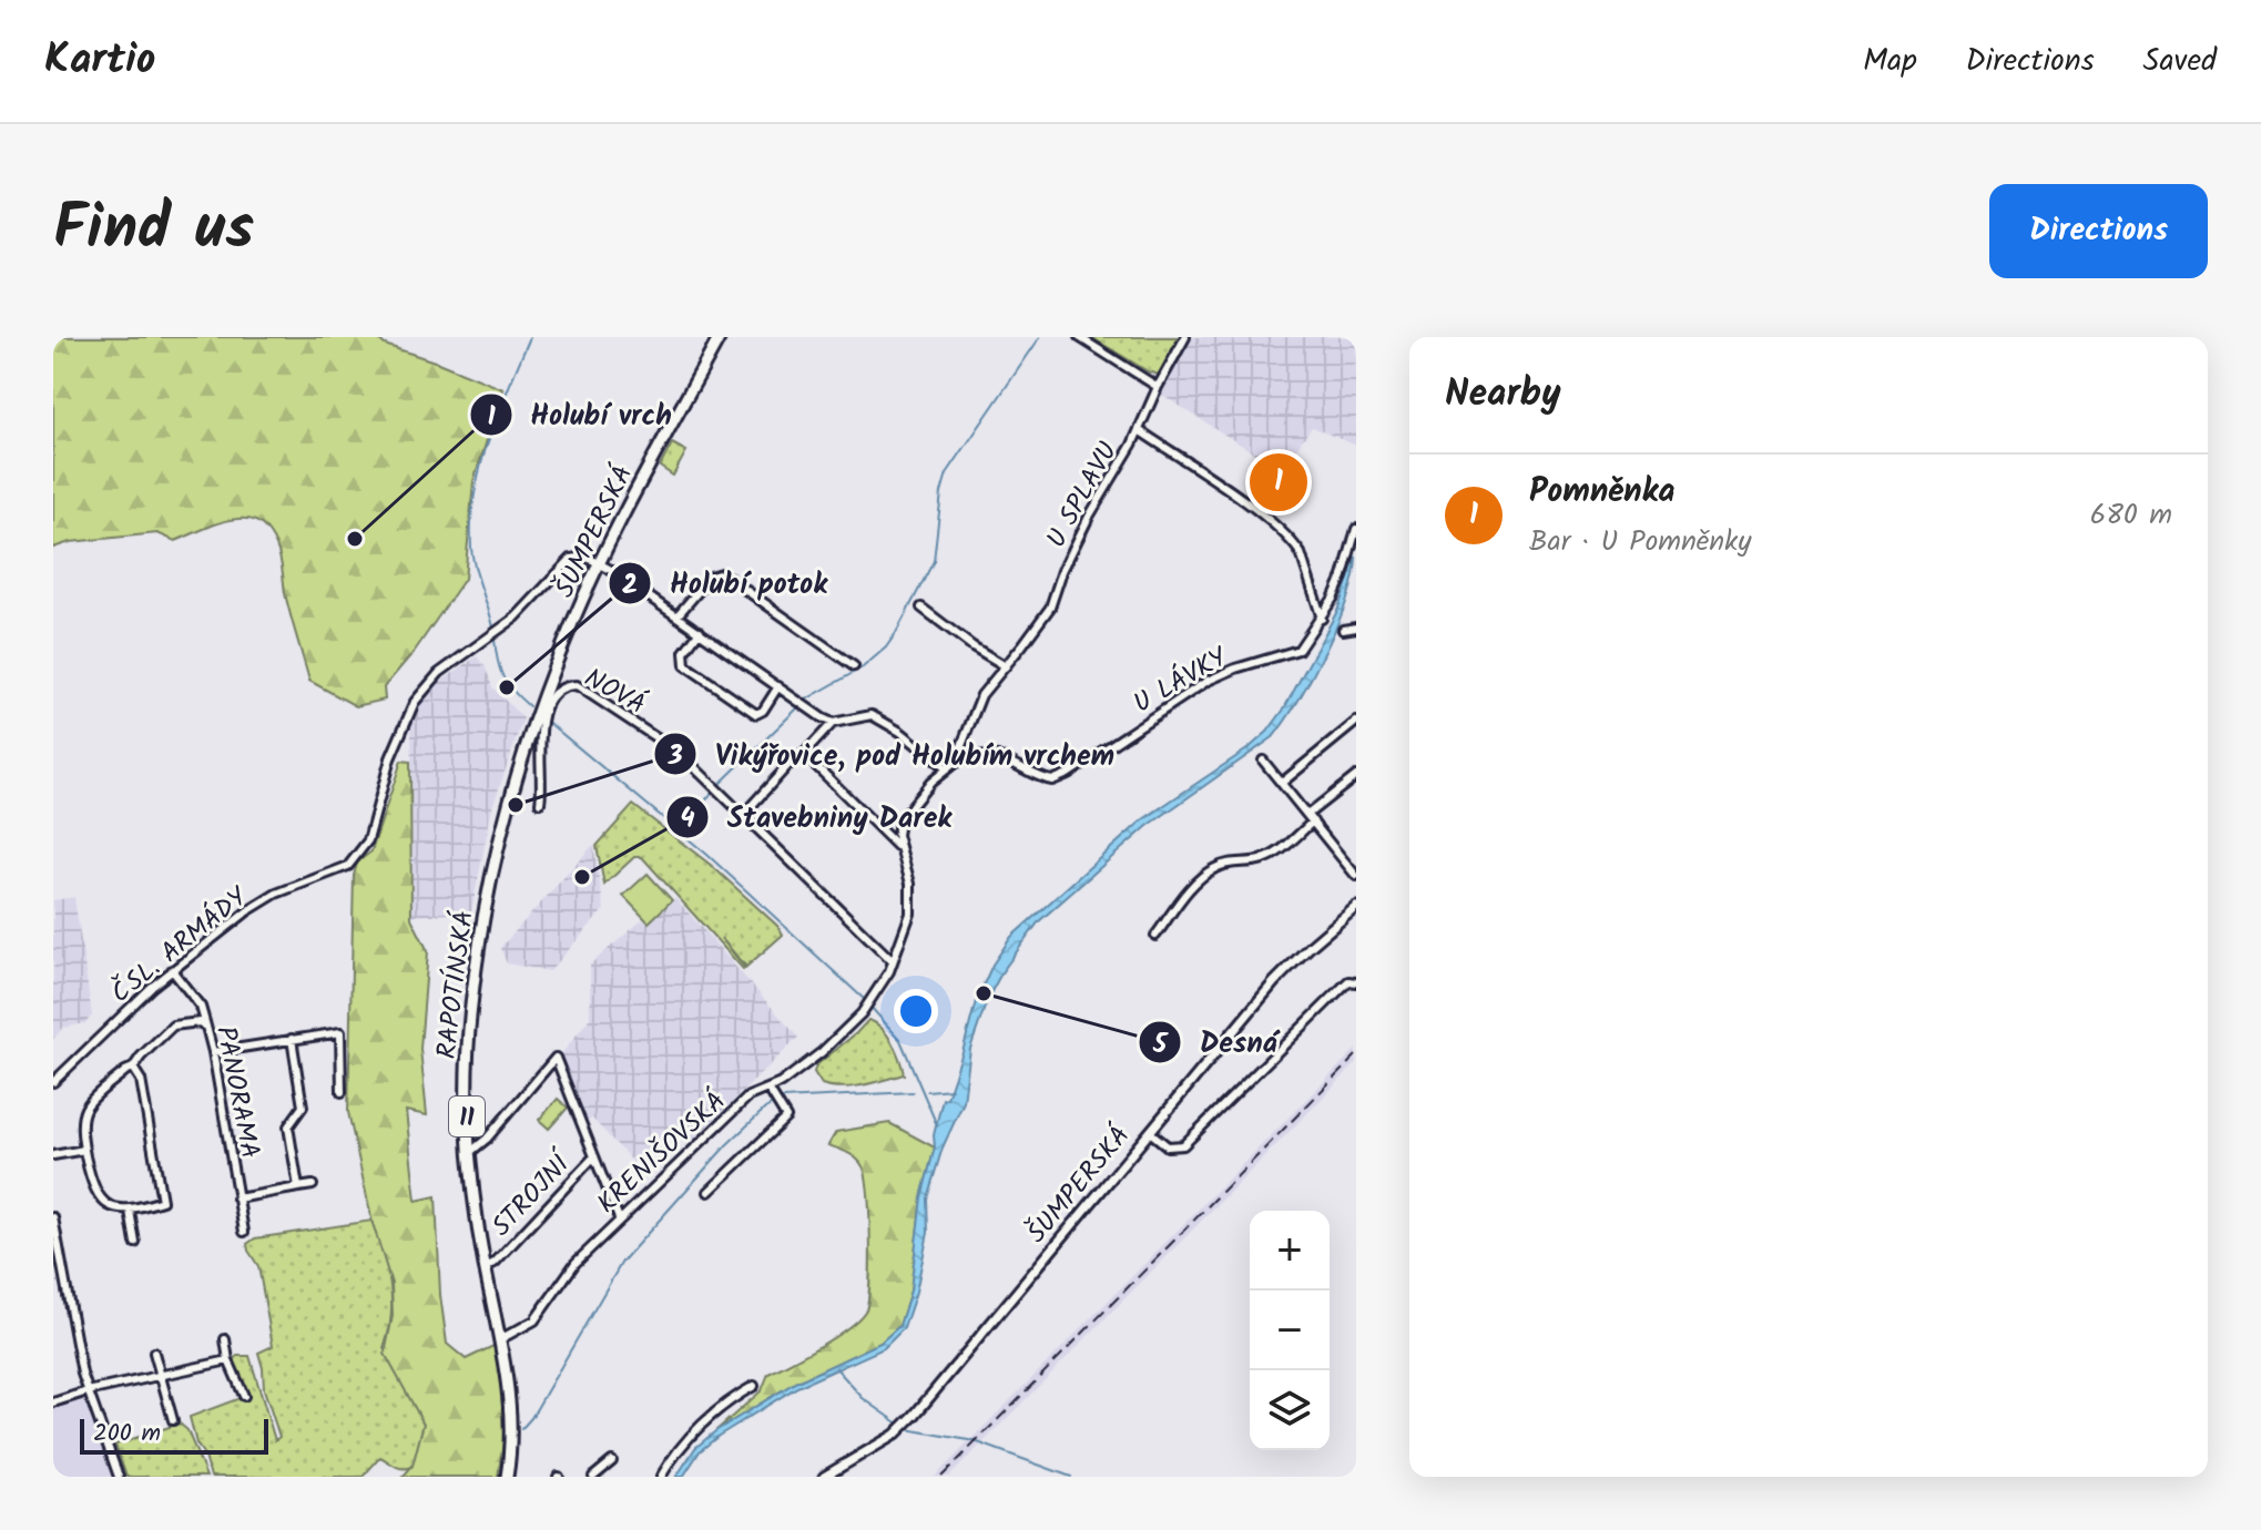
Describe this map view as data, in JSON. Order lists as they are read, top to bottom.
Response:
{
  "streets": {
    "main road": ["ŠUMPERSKÁ", "RAPOTÍNSKÁ", "11"],
    "street": [
      "U SPLAVU",
      "U LÁVKY",
      "NOVÁ",
      "ČSL. ARMÁDY",
      "PANORAMA",
      "KRENIŠOVSKÁ",
      "STROJNÍ"
    ]
  },
  "crossings": [
    ["U SPLAVU", "U LÁVKY"],
    ["ŠUMPERSKÁ", "ČSL. ARMÁDY"],
    ["ŠUMPERSKÁ", "RAPOTÍNSKÁ"],
    ["NOVÁ", "KRENIŠOVSKÁ"],
    ["ČSL. ARMÁDY", "PANORAMA"],
    ["RAPOTÍNSKÁ", "KRENIŠOVSKÁ"],
    ["RAPOTÍNSKÁ", "STROJNÍ"],
    ["KRENIŠOVSKÁ", "STROJNÍ"]
  ],
  "places": [
    "Holubí vrch",
    "Holubí potok",
    "Vikýřovice, pod Holubím vrchem",
    "Stavebniny Darek",
    "Desná"
  ],
  "scale_bar": "200 m",
  "page": {
    "header": "Kartio",
    "nav": ["Map", "Directions", "Saved"],
    "title": "Find us",
    "buttons": "Directions",
    "heading": "Nearby",
    "pins": "1",
    "list": [
      {
        "mark": "1",
        "name": "Pomněnka",
        "note": "Bar · U Pomněnky",
        "value": "680 m"
      }
    ],
    "map_buttons": ["+", "−"],
    "scale": "200 m"
  }
}
